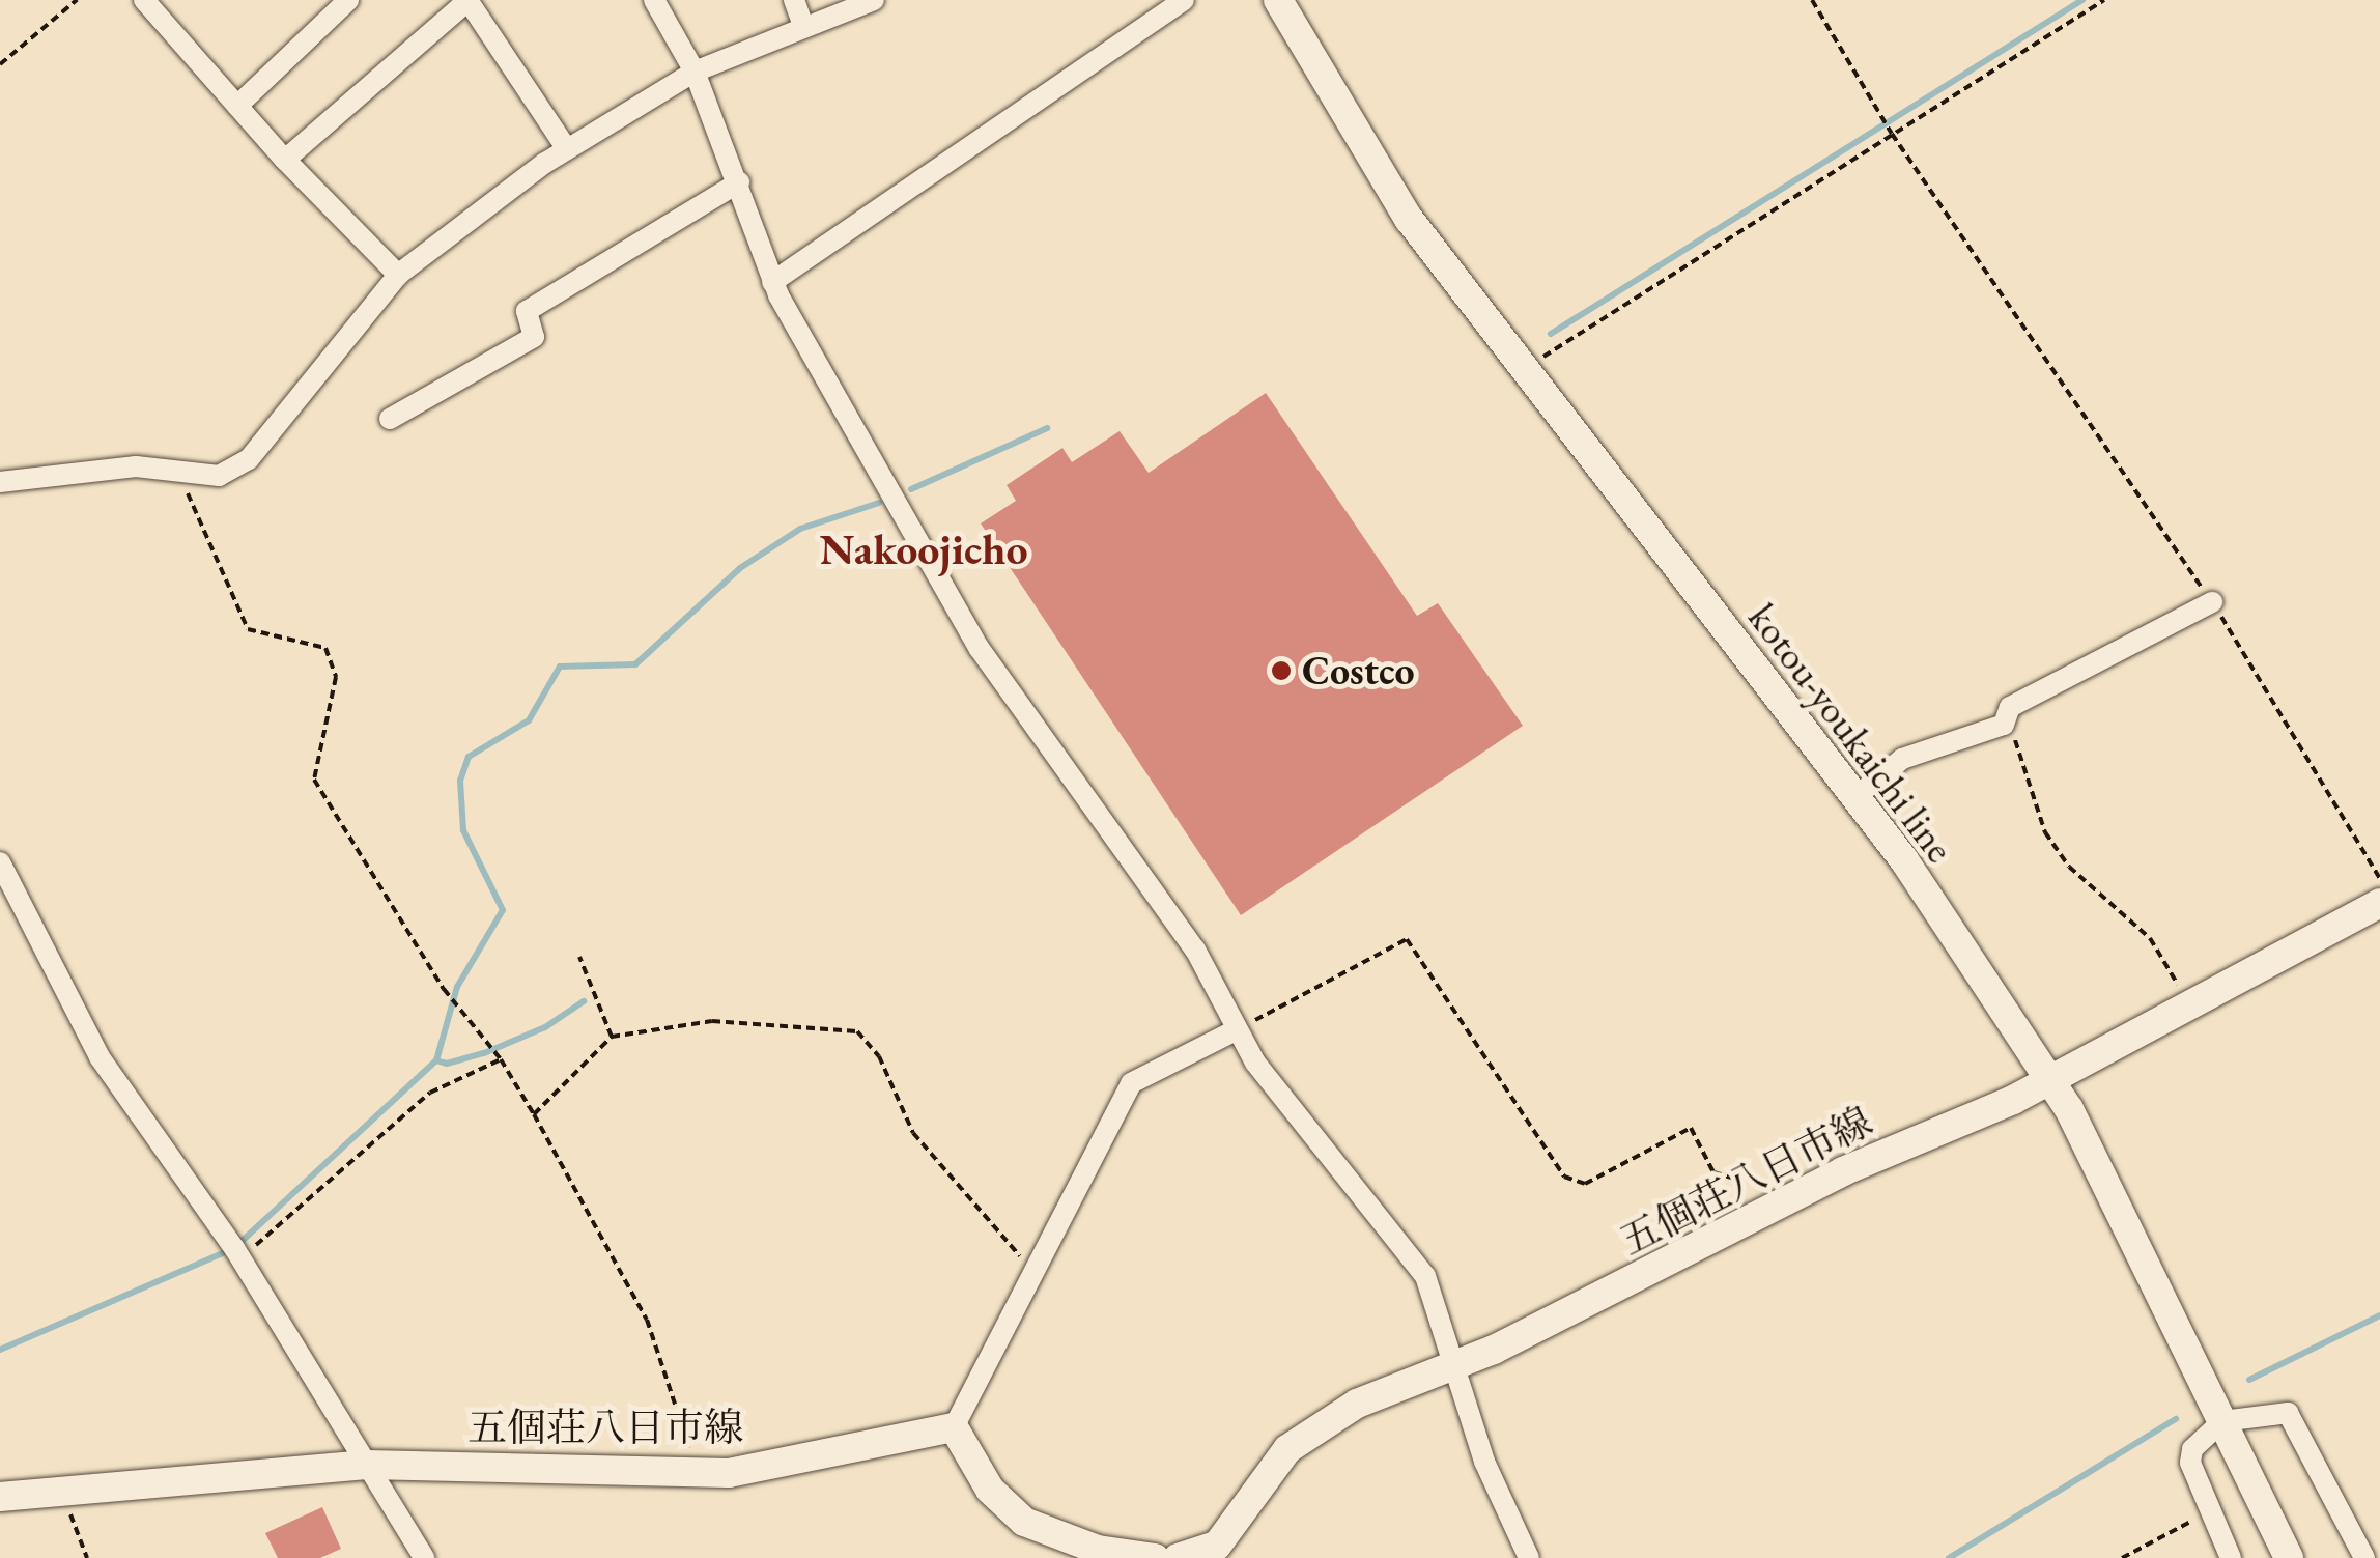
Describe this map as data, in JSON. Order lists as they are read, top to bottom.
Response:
{
  "streets": {
    "main road": ["kotou-youkaichi line", "五個荘八日市線"]
  },
  "crossings": [
    ["kotou-youkaichi line", "五個荘八日市線"]
  ],
  "districts": ["Nakoojicho"],
  "places": ["Costco"]
}
